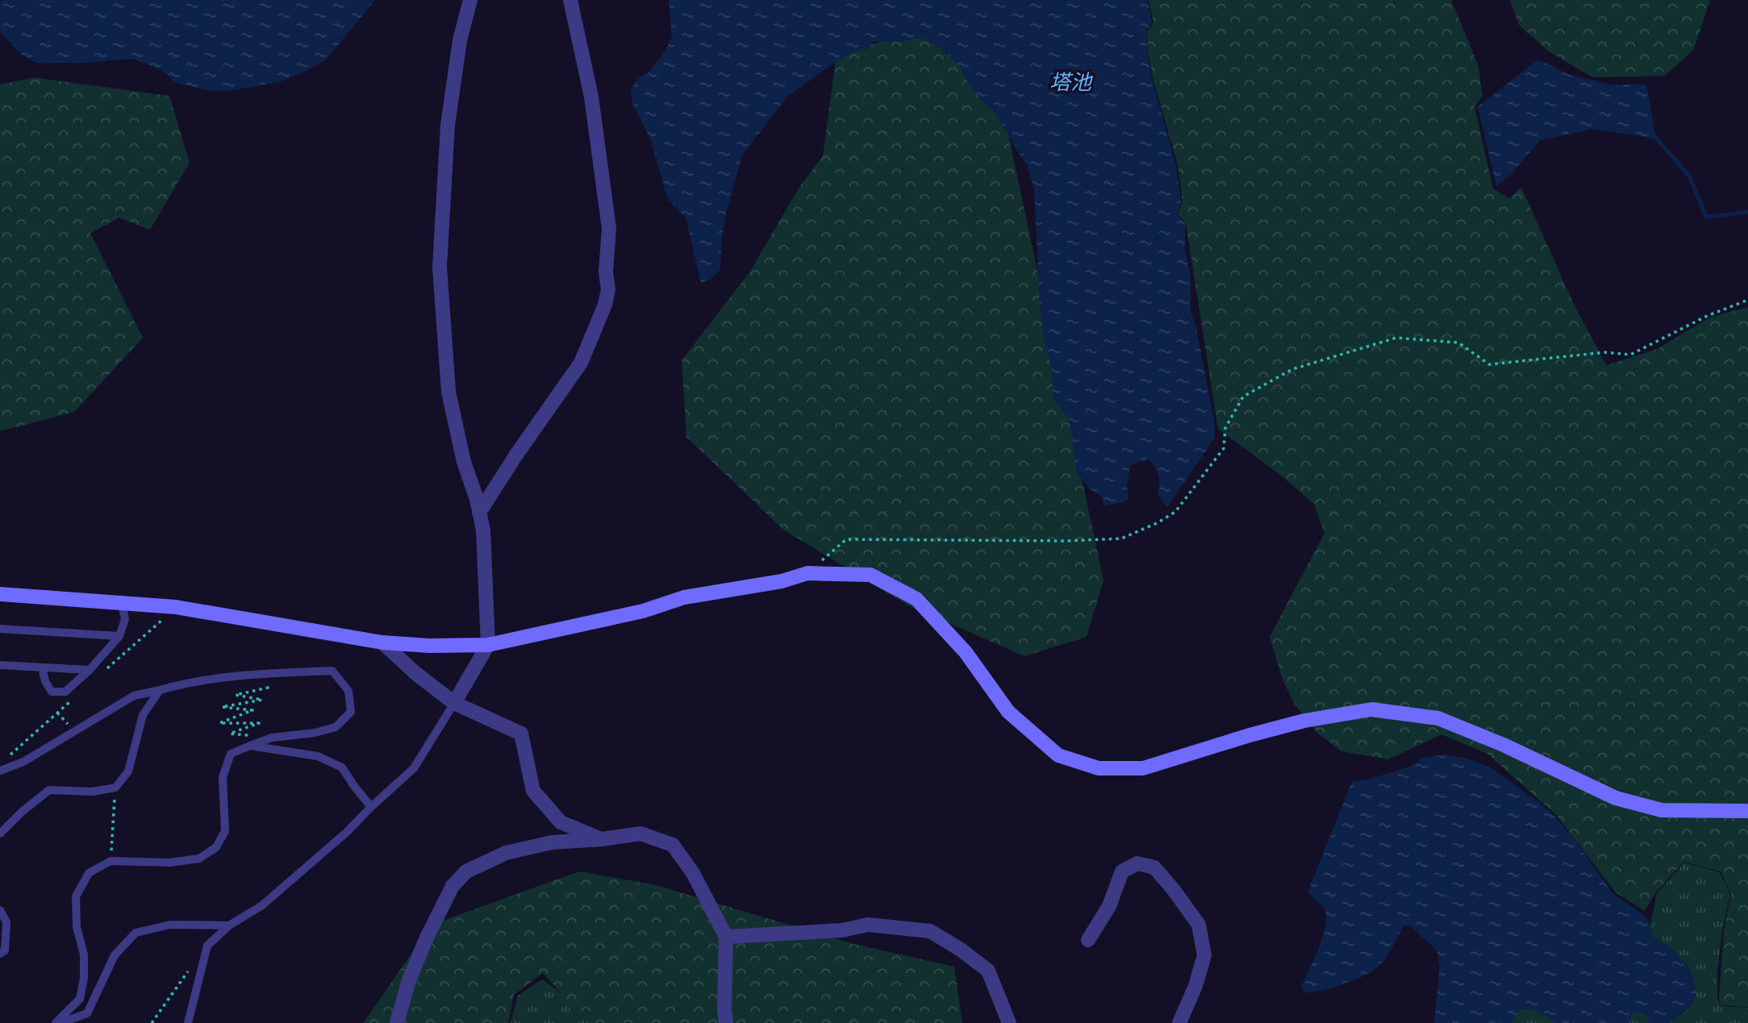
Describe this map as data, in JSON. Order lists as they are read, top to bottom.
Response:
{
  "water": ["塔池"]
}
